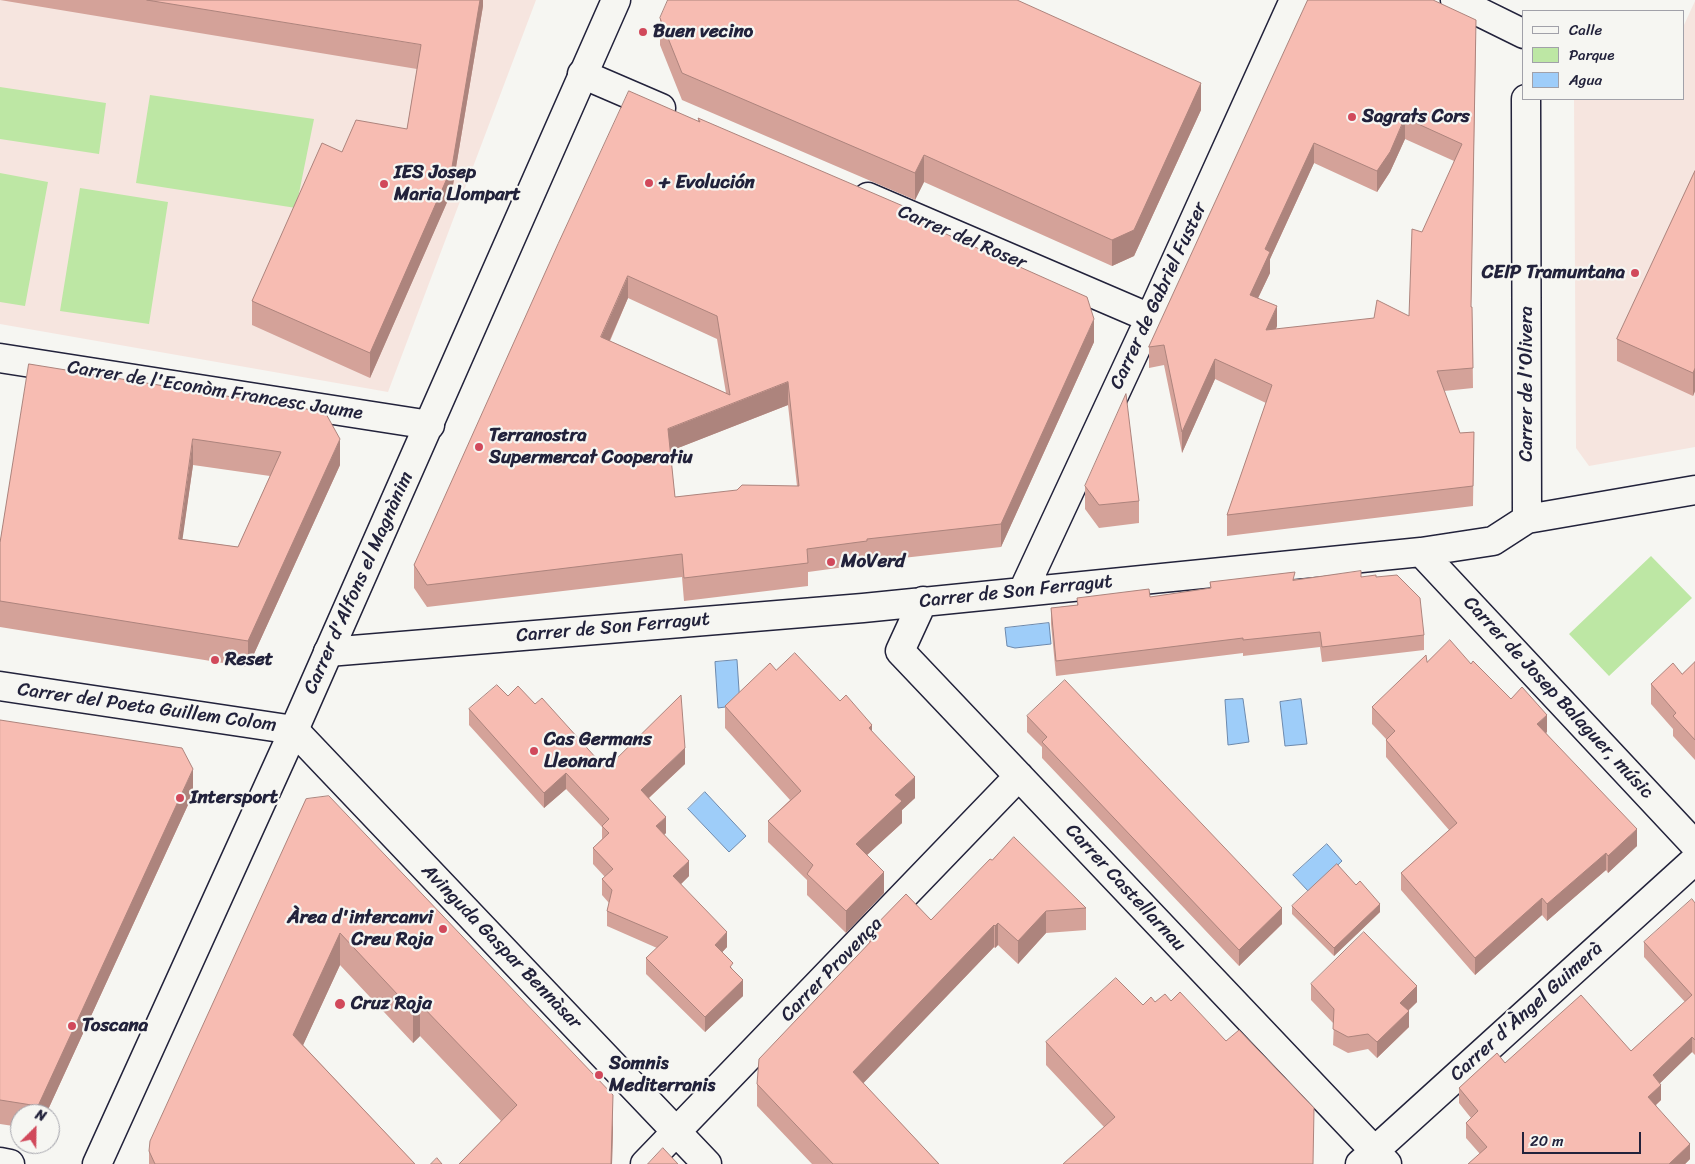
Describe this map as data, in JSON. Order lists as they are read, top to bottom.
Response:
{
  "streets": {
    "street": [
      "Carrer del Roser",
      "Carrer de Gabriel Fuster",
      "Carrer de l'Olivera",
      "Carrer de l'Econòm Francesc Jaume",
      "Carrer d'Alfons el Magnànim",
      "Carrer de Son Ferragut",
      "Carrer de Josep Balaguer, músic",
      "Carrer del Poeta Guillem Colom",
      "Carrer Castellarnau",
      "Avinguda Gaspar Bennàsar",
      "Carrer Provença",
      "Carrer d'Àngel Guimerà"
    ]
  },
  "crossings": [
    ["Carrer del Roser", "Carrer de Gabriel Fuster"],
    ["Carrer de Gabriel Fuster", "Carrer de Son Ferragut"],
    ["Carrer de l'Olivera", "Carrer de Son Ferragut"],
    ["Carrer de l'Econòm Francesc Jaume", "Carrer d'Alfons el Magnànim"],
    ["Carrer d'Alfons el Magnànim", "Carrer de Son Ferragut"],
    ["Carrer d'Alfons el Magnànim", "Carrer del Poeta Guillem Colom"],
    ["Carrer d'Alfons el Magnànim", "Avinguda Gaspar Bennàsar"],
    ["Carrer de Son Ferragut", "Carrer de Josep Balaguer, músic"],
    ["Carrer de Son Ferragut", "Carrer Castellarnau"],
    ["Carrer del Poeta Guillem Colom", "Avinguda Gaspar Bennàsar"],
    ["Carrer Castellarnau", "Carrer Provença"],
    ["Carrer Castellarnau", "Carrer d'Àngel Guimerà"],
    ["Avinguda Gaspar Bennàsar", "Carrer Provença"]
  ],
  "places": [
    "Buen vecino",
    "Sagrats Cors",
    "+ Evolución",
    "IES Josep Maria Llompart",
    "CEIP Tramuntana",
    "Terranostra Supermercat Cooperatiu",
    "MoVerd",
    "Reset",
    "Cas Germans Lleonard",
    "Intersport",
    "Àrea d'intercanvi Creu Roja",
    "Cruz Roja",
    "Toscana",
    "Somnis Mediterranis"
  ],
  "legend": ["Calle", "Parque", "Agua"],
  "scale_bar": "20 m",
  "north": "top right"
}
